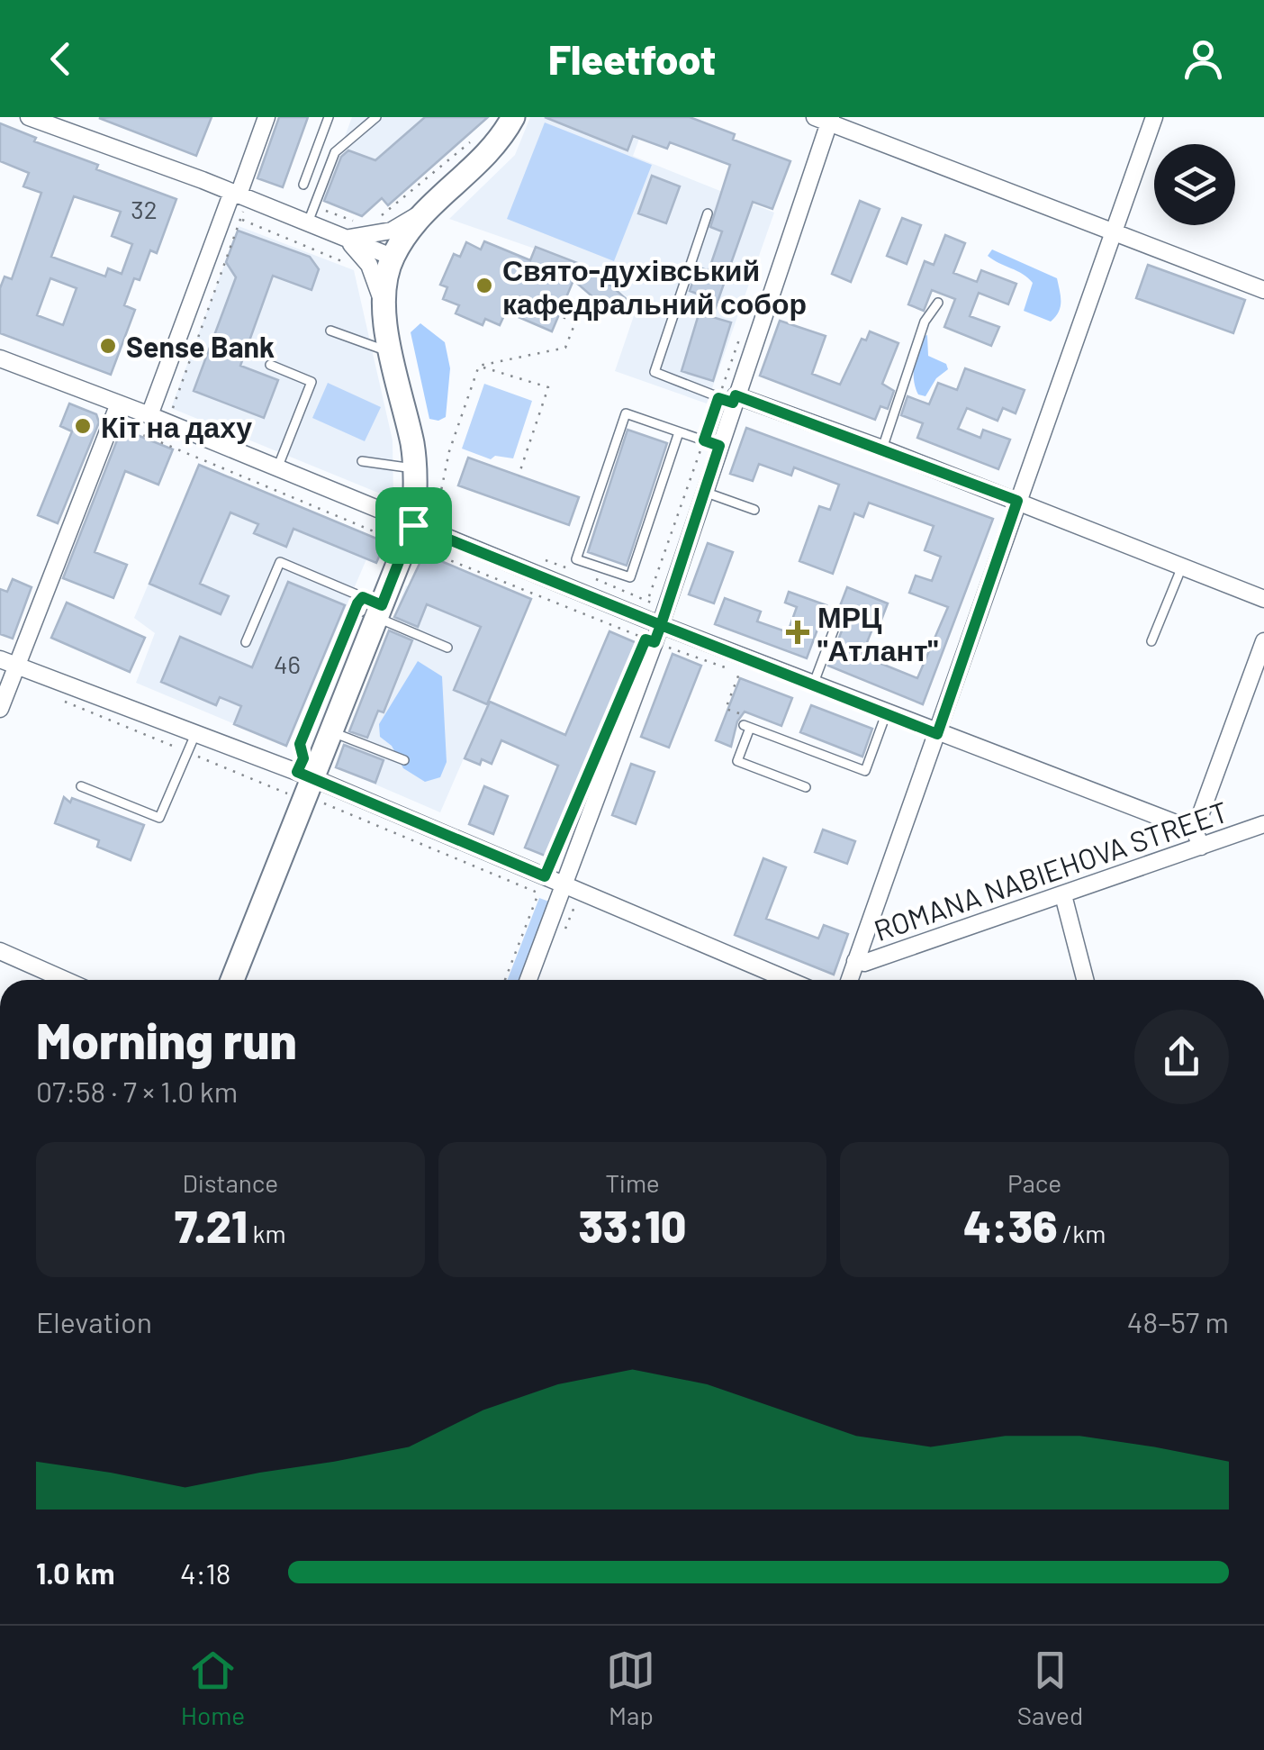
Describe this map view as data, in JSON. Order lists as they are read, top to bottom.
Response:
{
  "streets": {
    "street": ["ROMANA NABIEHOVA STREET"]
  },
  "places": {
    "other": ["Свято-духівський кафедральний собор", "Sense Bank", "Кіт на даху"],
    "health": ["МРЦ \"Атлант\""]
  },
  "house_numbers": ["32", "46"],
  "page": {
    "header": "Fleetfoot",
    "heading": ["Morning run", "07:58 · 7 × 1.0 km"],
    "stats": [
      ["Distance", "7.21 km"],
      ["Time", "33:10"],
      ["Pace", "4:36 /km"]
    ],
    "chart": ["Elevation", "48–57 m"],
    "list": [
      {
        "name": "1.0 km",
        "note": "4:18"
      }
    ],
    "tabs": ["Home", "Map", "Saved"]
  }
}
